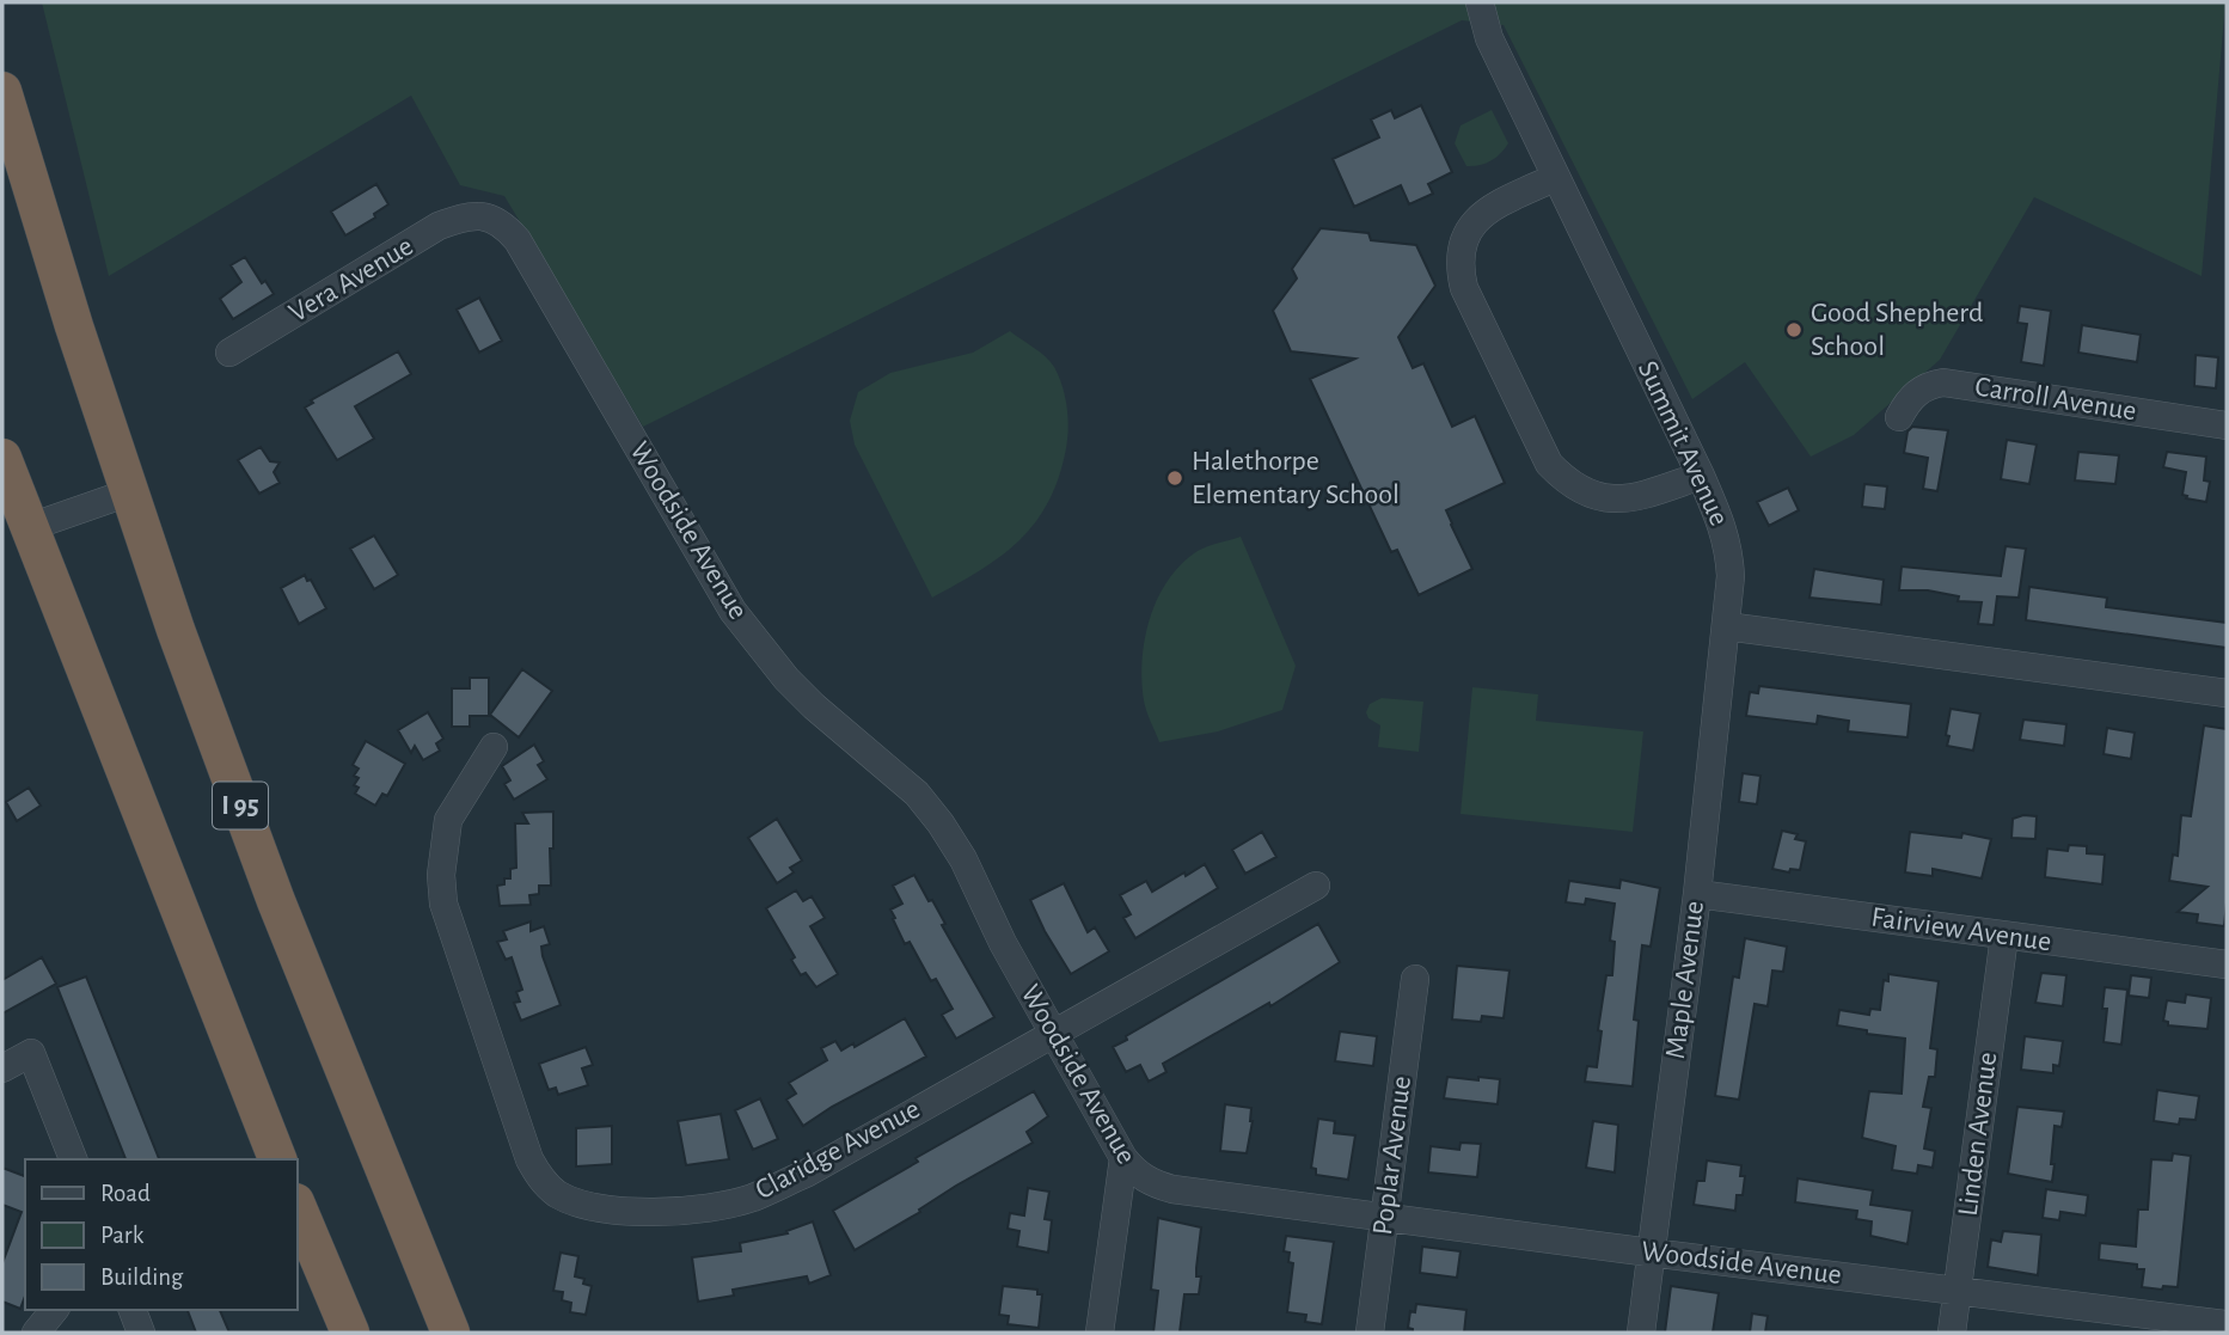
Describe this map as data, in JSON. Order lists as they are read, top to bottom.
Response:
{
  "streets": {
    "highway": ["I 95"],
    "street": [
      "Vera Avenue",
      "Carroll Avenue",
      "Summit Avenue",
      "Woodside Avenue",
      "Fairview Avenue",
      "Maple Avenue",
      "Linden Avenue",
      "Claridge Avenue",
      "Poplar Avenue"
    ]
  },
  "crossings": [
    ["Vera Avenue", "Woodside Avenue"],
    ["Summit Avenue", "Maple Avenue"],
    ["Woodside Avenue", "Maple Avenue"],
    ["Woodside Avenue", "Linden Avenue"],
    ["Woodside Avenue", "Claridge Avenue"],
    ["Woodside Avenue", "Poplar Avenue"],
    ["Fairview Avenue", "Maple Avenue"],
    ["Fairview Avenue", "Linden Avenue"]
  ],
  "places": ["Good Shepherd School", "Halethorpe Elementary School"],
  "legend": ["Road", "Park", "Building"]
}
